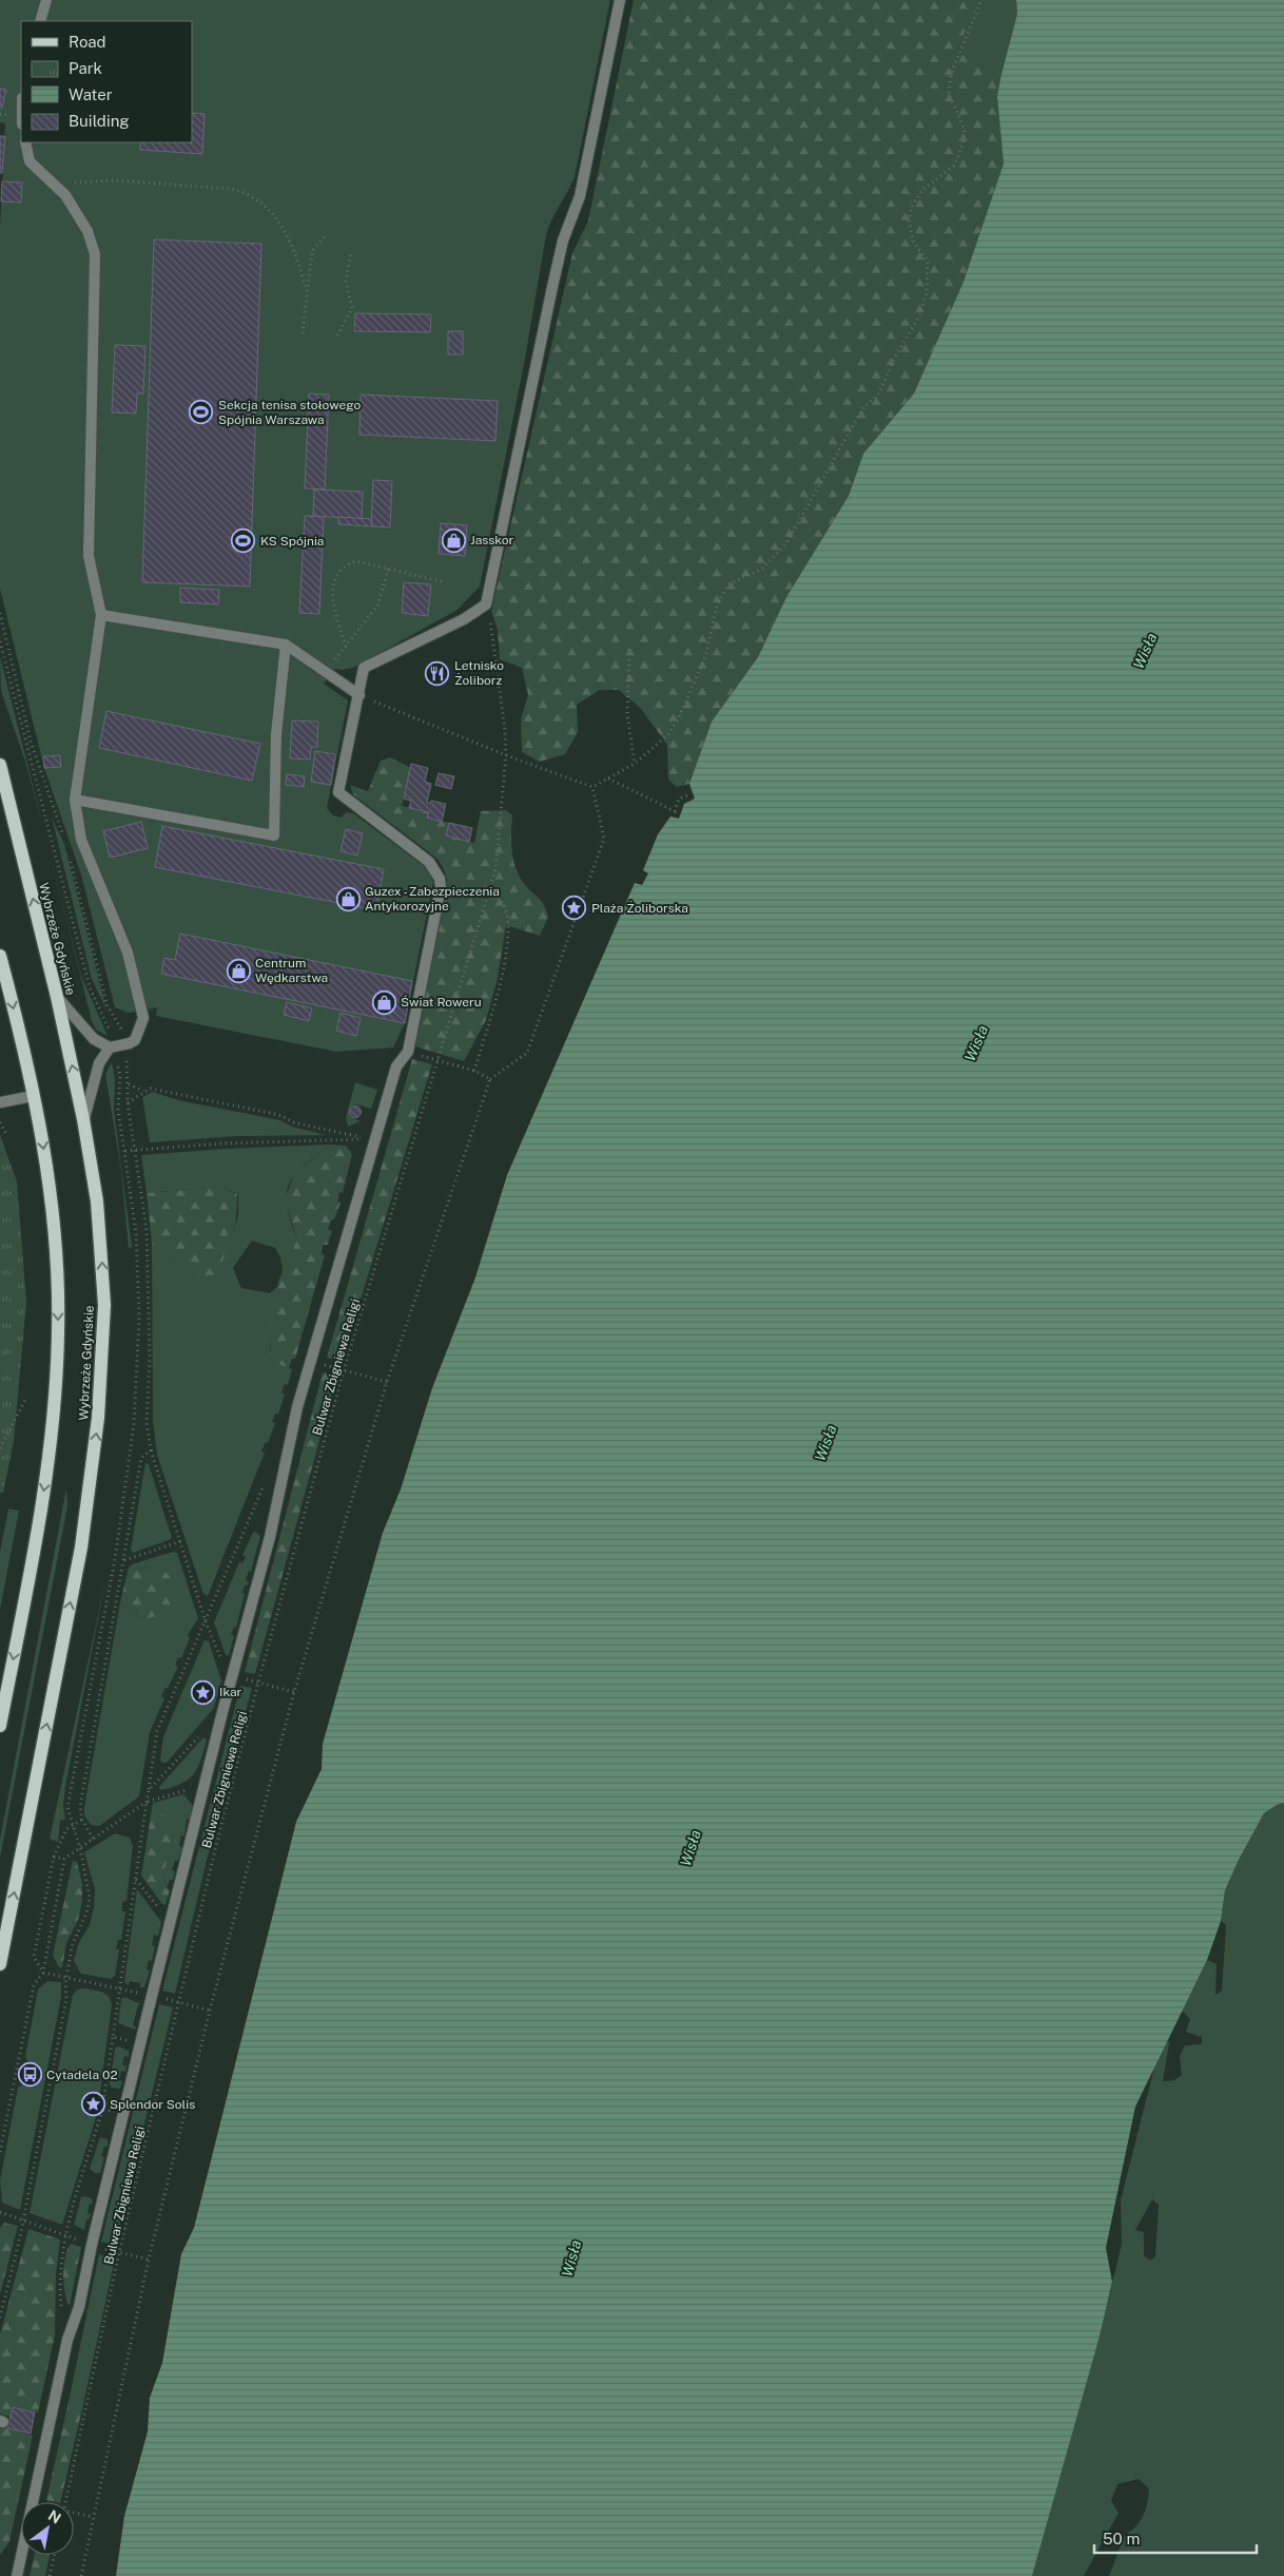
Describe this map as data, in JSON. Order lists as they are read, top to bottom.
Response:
{
  "streets": {
    "main road": ["Wybrzeże Gdyńskie"],
    "path": ["Bulwar Zbigniewa Religi"]
  },
  "water": ["Wisła"],
  "places": {
    "sports": ["Sekcja tenisa stołowego Spójnia Warszawa", "KS Spójnia"],
    "shop": [
      "Jasskor",
      "Guzex - Zabezpieczenia Antykorozyjne",
      "Centrum Wędkarstwa",
      "Świat Roweru"
    ],
    "restaurant": ["Letnisko Żoliborz"],
    "place": ["Plaża Żoliborska", "Ikar", "Splendor Solis"],
    "bus stop": ["Cytadela 02"]
  },
  "legend": [
    "Road",
    "Park",
    "Water",
    "Building"
  ],
  "scale_bar": "50 m",
  "north": "top right"
}
